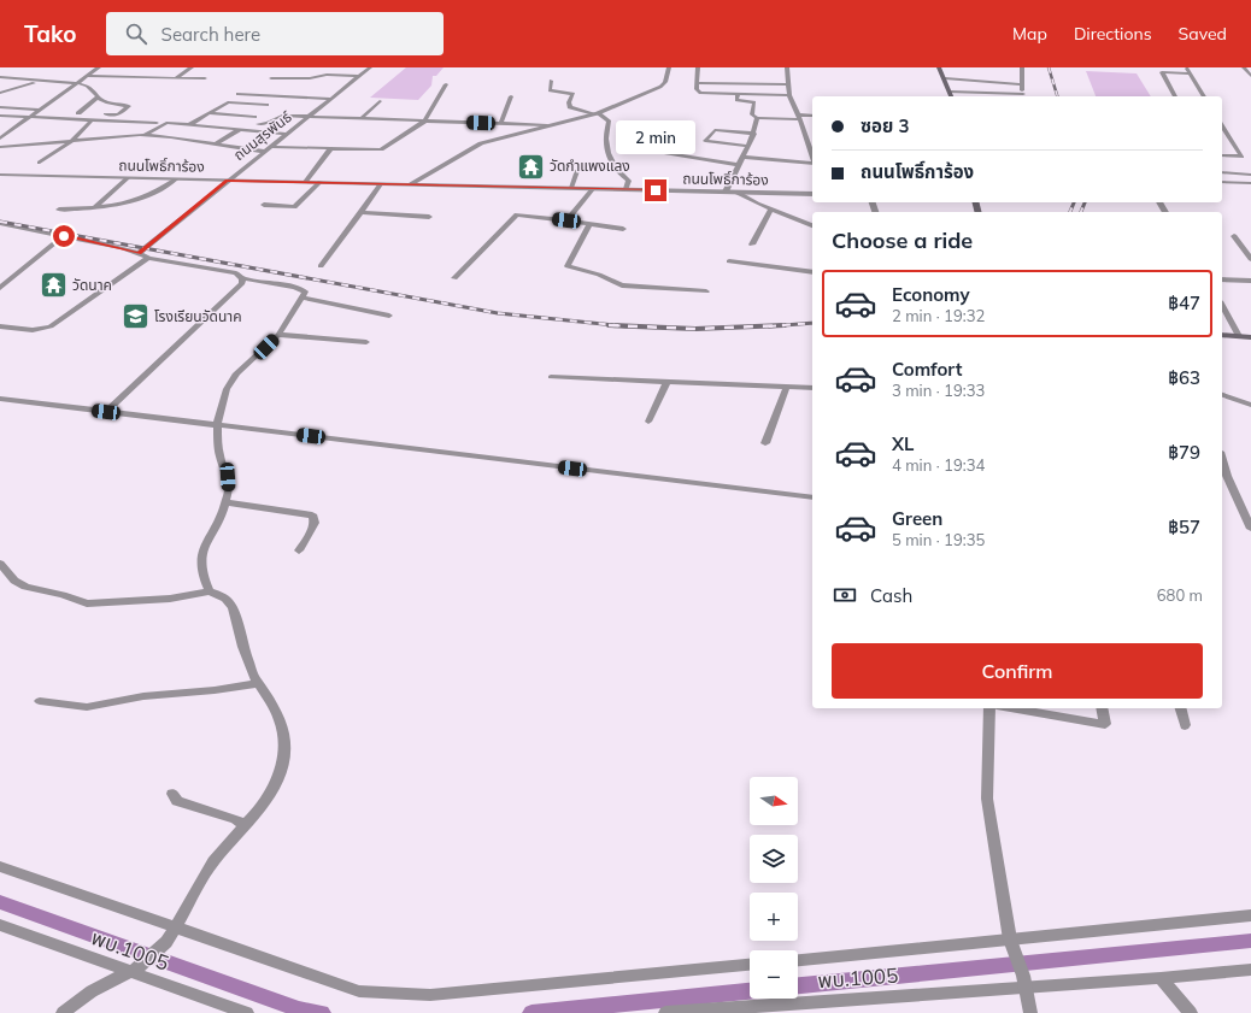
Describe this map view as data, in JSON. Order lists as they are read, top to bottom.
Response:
{
  "streets": {
    "street": ["ถนนสุรพันธ์", "ถนนโพธิ์การ้อง", "พบ.1005"]
  },
  "crossings": [
    ["ถนนสุรพันธ์", "ถนนโพธิ์การ้อง"]
  ],
  "places": {
    "temple": ["วัดกำแพงแลง", "วัดนาค"],
    "school or university": ["โรงเรียนวัดนาค"]
  },
  "north": "right",
  "page": {
    "header": "Tako",
    "search": "Search here",
    "nav": ["Map", "Directions", "Saved"],
    "banner": ["ซอย 3", "ถนนโพธิ์การ้อง"],
    "bubble": "2 min",
    "heading": "Choose a ride",
    "list": [
      {
        "name": "Economy",
        "note": "2 min · 19:32",
        "value": "฿47"
      },
      {
        "name": "Comfort",
        "note": "3 min · 19:33",
        "value": "฿63"
      },
      {
        "name": "XL",
        "note": "4 min · 19:34",
        "value": "฿79"
      },
      {
        "name": "Green",
        "note": "5 min · 19:35",
        "value": "฿57"
      }
    ],
    "pay": ["Cash", "680 m"],
    "buttons": "Confirm",
    "map_buttons": ["+", "−"]
  }
}
